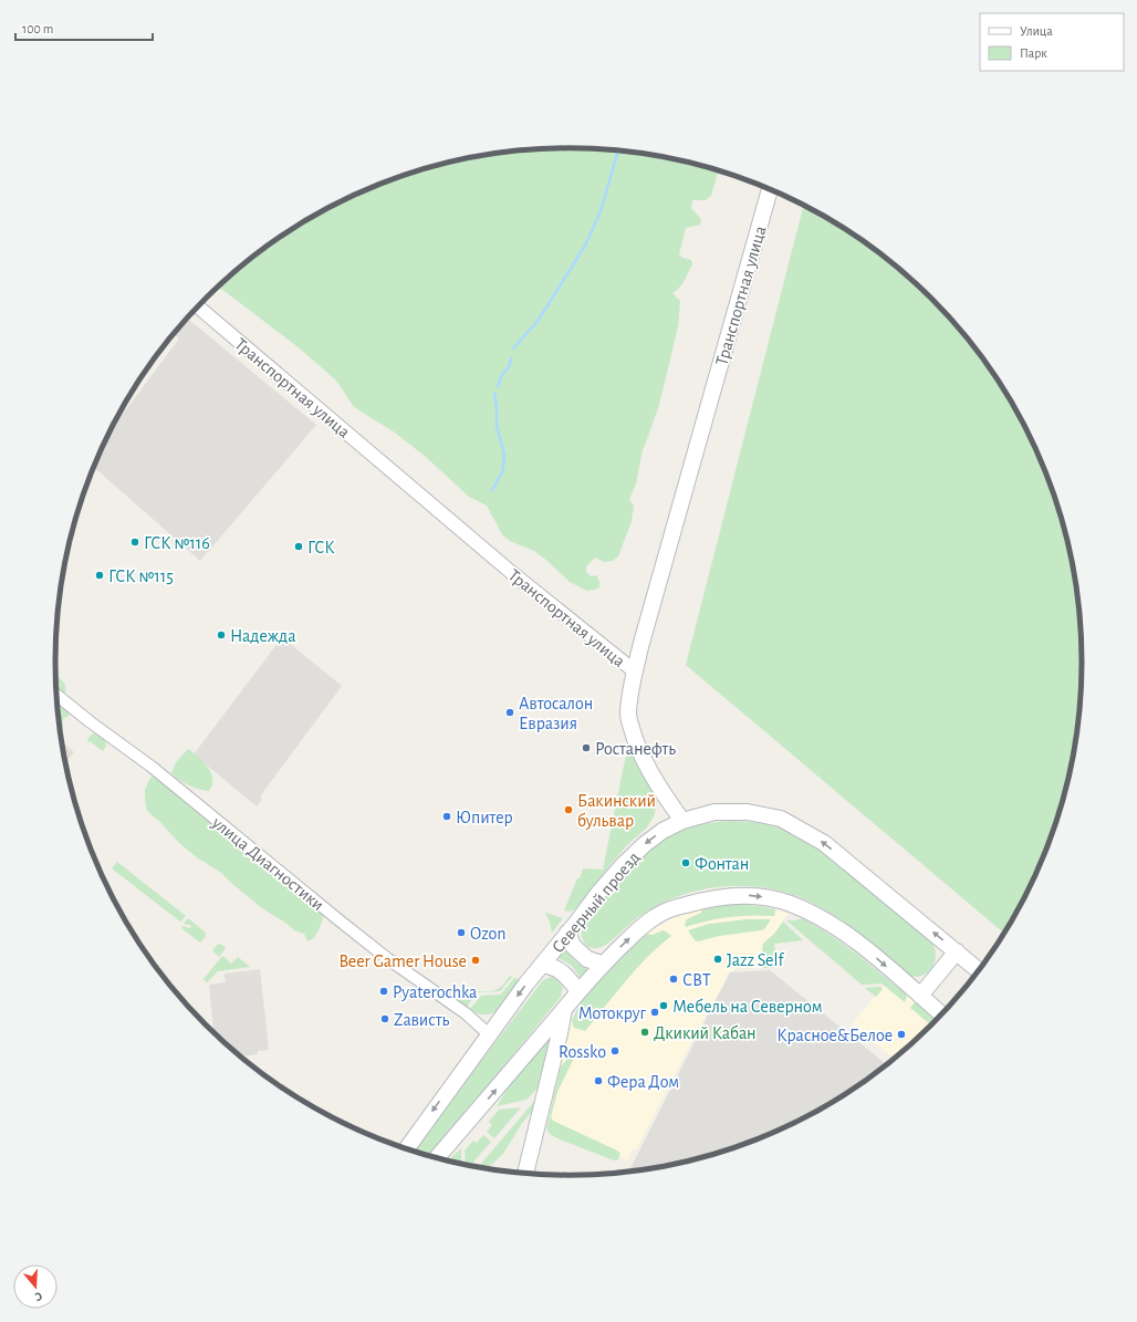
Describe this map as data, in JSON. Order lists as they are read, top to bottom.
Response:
{
  "streets": {
    "main road": ["Транспортная улица", "Северный проезд"],
    "street": ["улица Диагностики"]
  },
  "crossings": [
    ["улица Диагностики", "Северный проезд"]
  ],
  "places": [
    "ГСК №116",
    "ГСК",
    "ГСК №115",
    "Надежда",
    "Автосалон Евразия",
    "Ростанефть",
    "Бакинский бульвар",
    "Юпитер",
    "Фонтан",
    "Ozon",
    "Jazz Self",
    "Beer Gamer House",
    "СВТ",
    "Pyaterochka",
    "Мебель на Северном",
    "Мотокруг",
    "Zависть",
    "Дкикий Кабан",
    "Красное&Белое",
    "Rossko",
    "Фера Дом"
  ],
  "legend": ["Улица", "Парк"],
  "scale_bar": "100 m",
  "north": "bottom"
}
